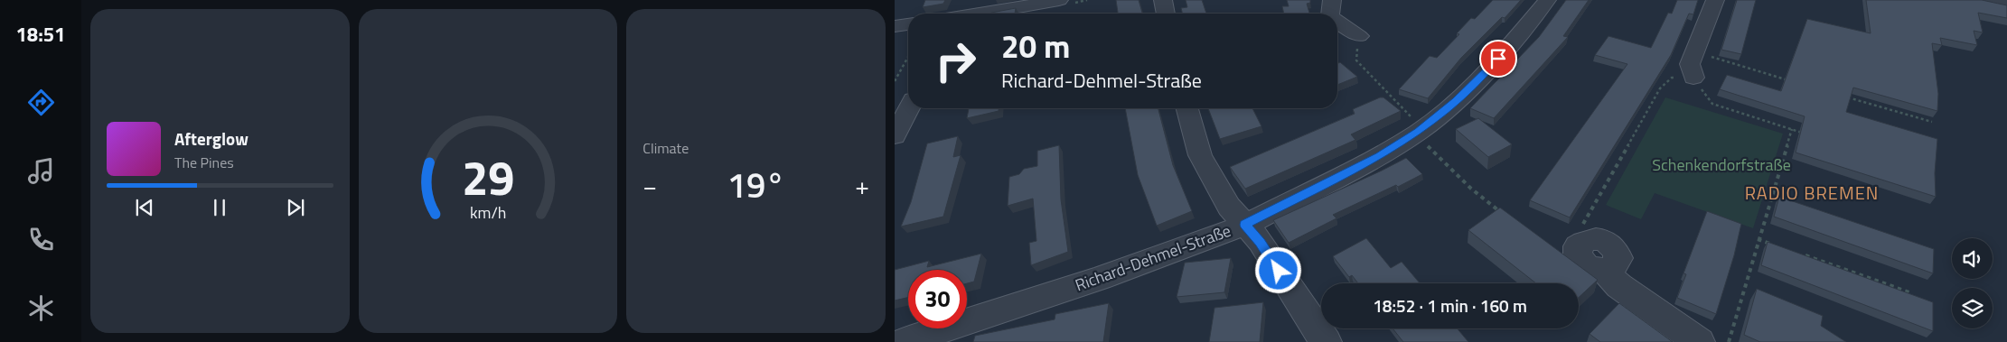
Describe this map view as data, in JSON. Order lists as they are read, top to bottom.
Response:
{
  "streets": {
    "street": ["Richard-Dehmel-Straße"]
  },
  "districts": ["RADIO BREMEN"],
  "parks": ["Schenkendorfstraße"],
  "page": {
    "tabs": "18:51",
    "tile": "Climate",
    "turn": ["20 m", "Richard-Dehmel-Straße"],
    "song": ["Afterglow", "The Pines"],
    "heat": ["−", "19°", "+"],
    "limit": "30",
    "trip": "18:52 · 1 min · 160 m",
    "gauge": ["29", "km/h"]
  }
}
